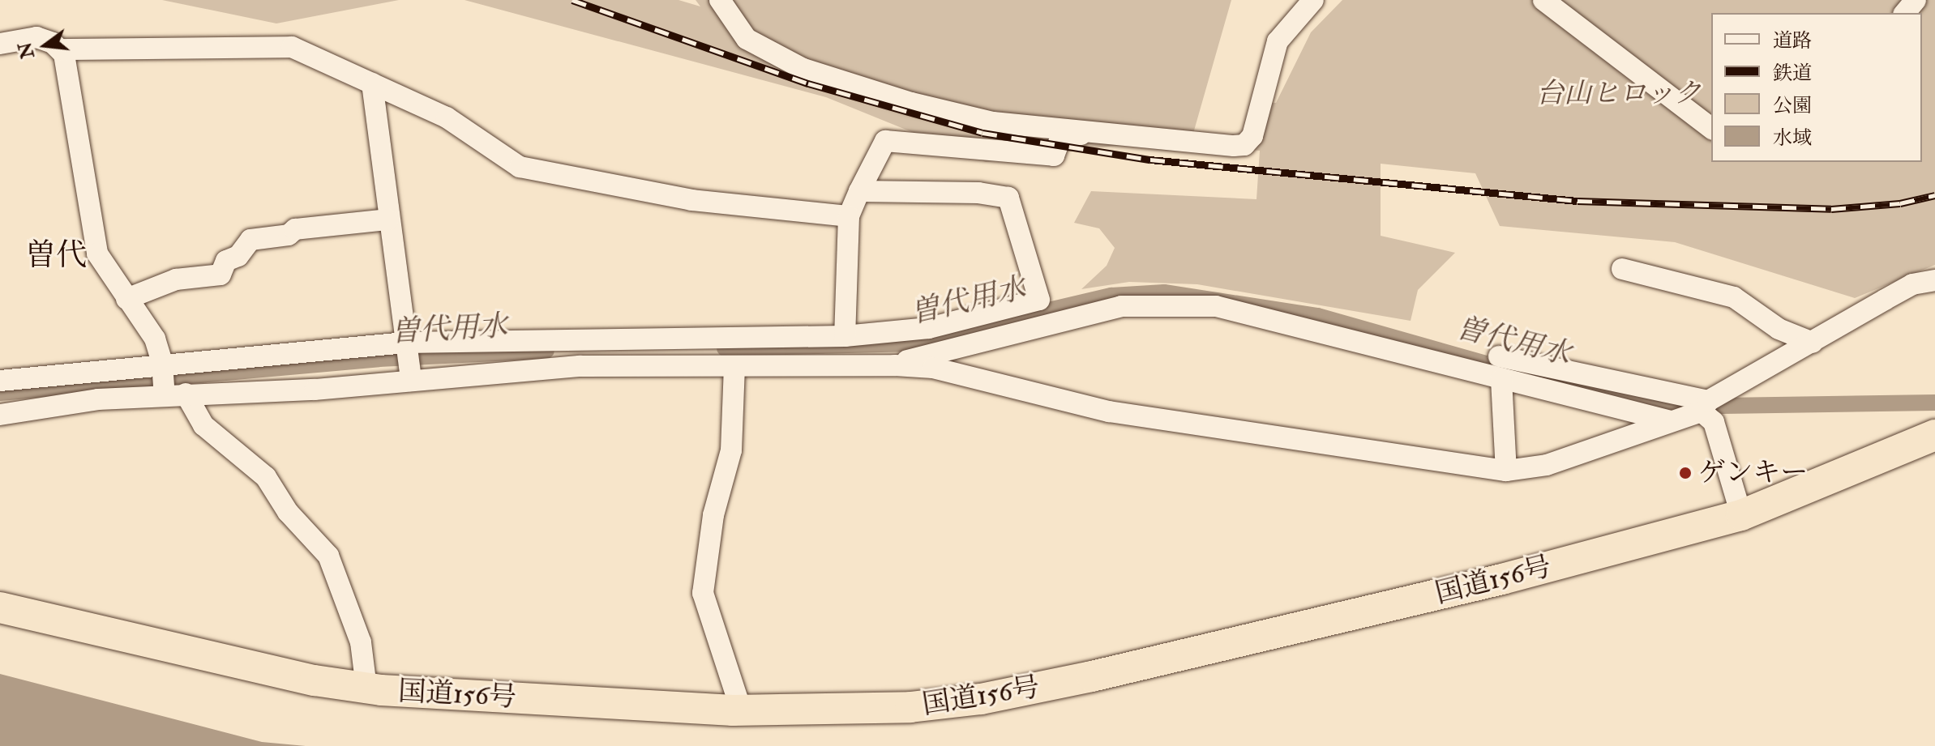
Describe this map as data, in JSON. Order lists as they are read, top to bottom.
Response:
{
  "streets": {
    "highway": ["国道156号"]
  },
  "districts": ["曽代"],
  "water": ["曽代用水"],
  "parks": ["台山ヒロック"],
  "places": ["ゲンキー"],
  "legend": [
    "道路",
    "鉄道",
    "公園",
    "水域"
  ],
  "north": "left"
}
